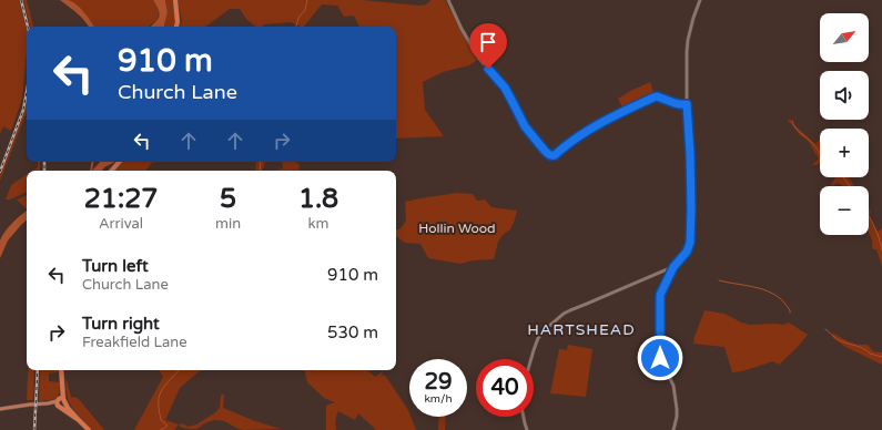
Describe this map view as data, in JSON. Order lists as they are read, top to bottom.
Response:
{
  "districts": ["HARTSHEAD"],
  "parks": ["Hollin Wood"],
  "north": "top right",
  "page": {
    "map_buttons": ["+", "−"],
    "turn": ["910 m", "Church Lane"],
    "eta": [
      "21:27",
      "Arrival",
      "5",
      "min",
      "1.8",
      "km"
    ],
    "list": [
      {
        "name": "Turn left",
        "note": "Church Lane",
        "value": "910 m"
      },
      {
        "name": "Turn right",
        "note": "Freakfield Lane",
        "value": "530 m"
      }
    ],
    "speed": "29 km/h",
    "limit": "40"
  }
}
